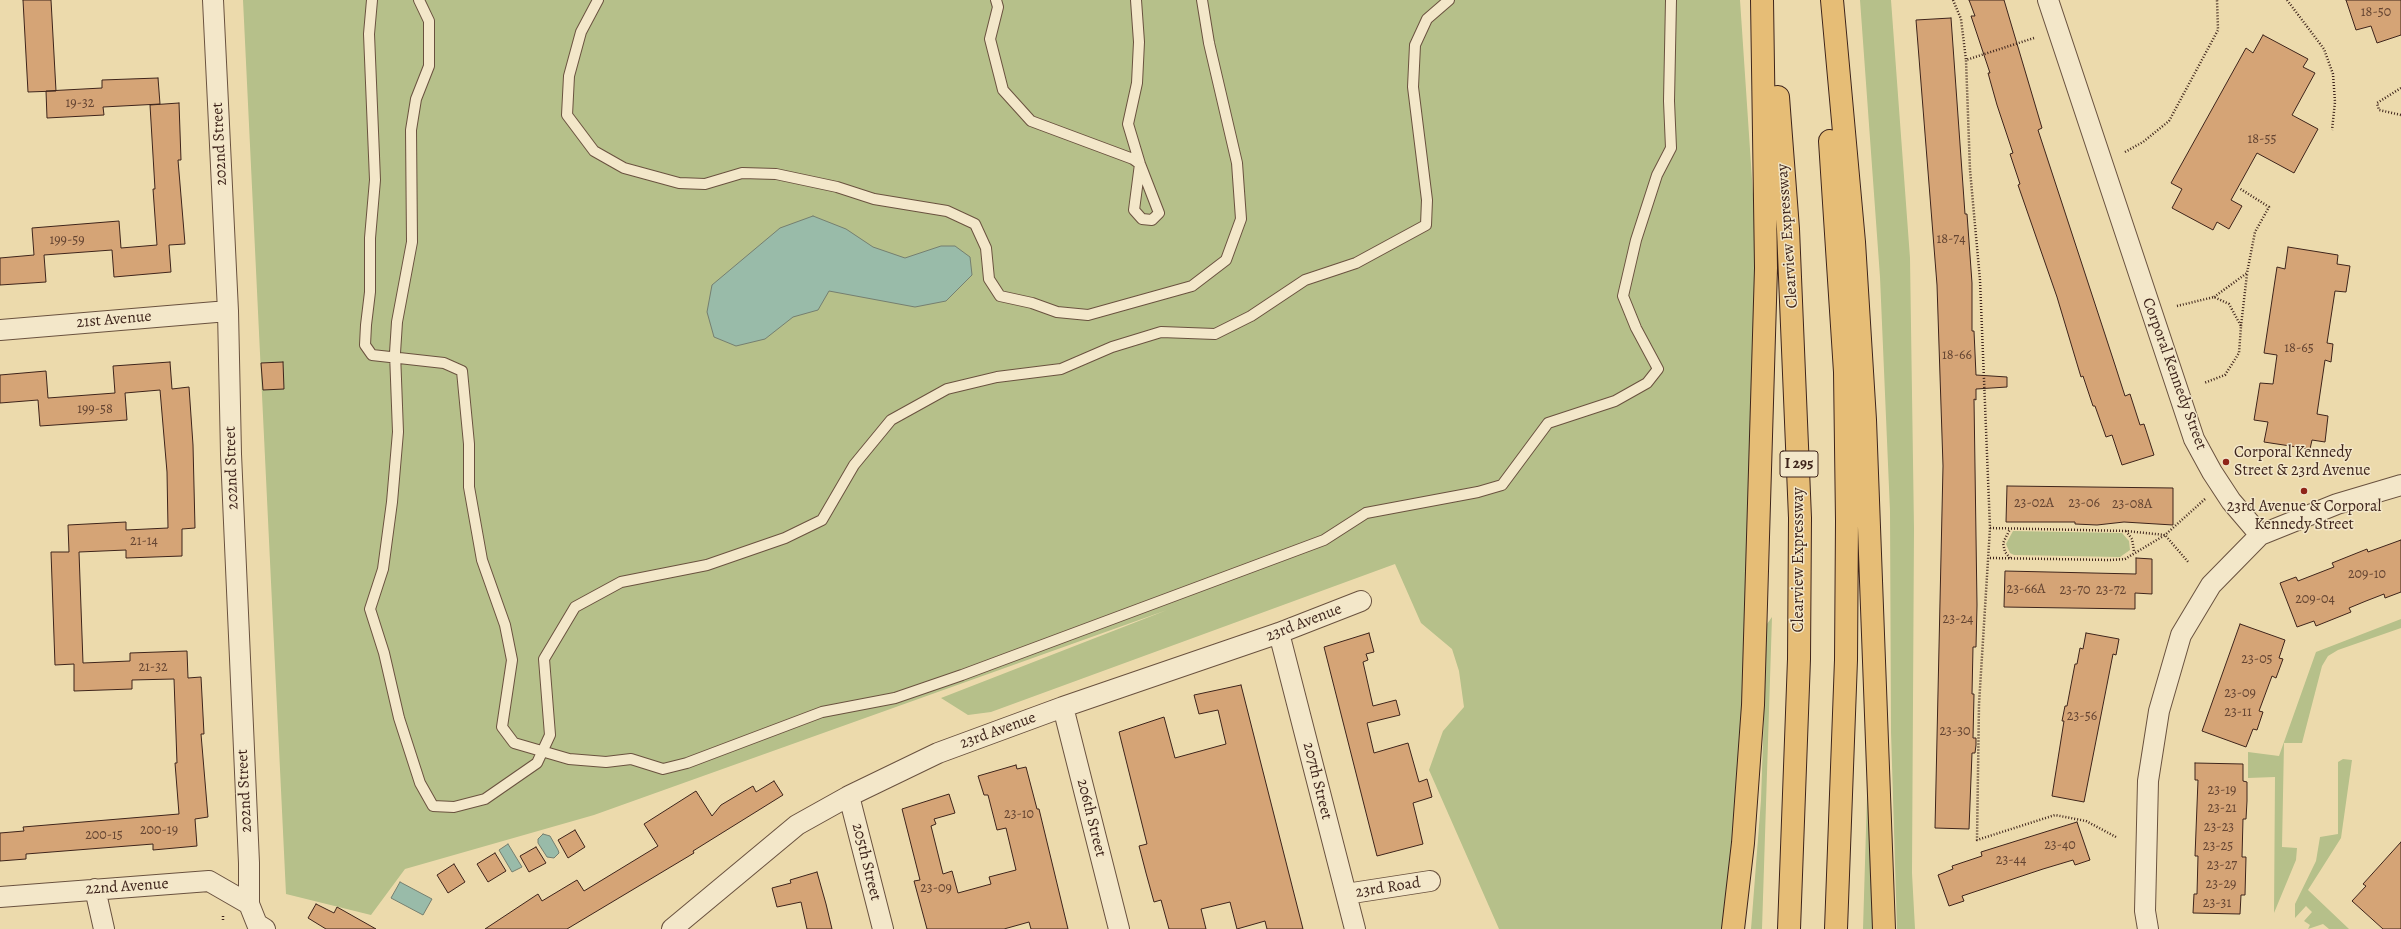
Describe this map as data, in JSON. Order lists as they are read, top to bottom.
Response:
{
  "streets": {
    "highway": ["Clearview Expressway", "I 295"],
    "street": [
      "202nd Street",
      "21st Avenue",
      "Corporal Kennedy Street",
      "23rd Avenue",
      "207th Street",
      "206th Street",
      "205th Street",
      "22nd Avenue",
      "23rd Road"
    ]
  },
  "crossings": [
    ["202nd Street", "21st Avenue"],
    ["202nd Street", "22nd Avenue"],
    ["23rd Avenue", "207th Street"],
    ["23rd Avenue", "206th Street"],
    ["23rd Avenue", "205th Street"],
    ["207th Street", "23rd Road"]
  ],
  "places": ["Corporal Kennedy Street & 23rd Avenue", "23rd Avenue & Corporal Kennedy Street"],
  "house_numbers": [
    "18-50",
    "19-32",
    "18-55",
    "18-74",
    "199-59",
    "18-65",
    "18-66",
    "199-58",
    "23-02A",
    "23-06",
    "23-08A",
    "21-14",
    "209-10",
    "23-66A",
    "23-70",
    "23-72",
    "209-04",
    "23-24",
    "23-05",
    "21-32",
    "23-09",
    "23-11",
    "23-56",
    "23-30",
    "23-19",
    "23-21",
    "23-10",
    "23-23",
    "200-19",
    "200-15",
    "23-40",
    "23-25",
    "23-44",
    "23-27",
    "23-29",
    "23-09",
    "23-31"
  ]
}
